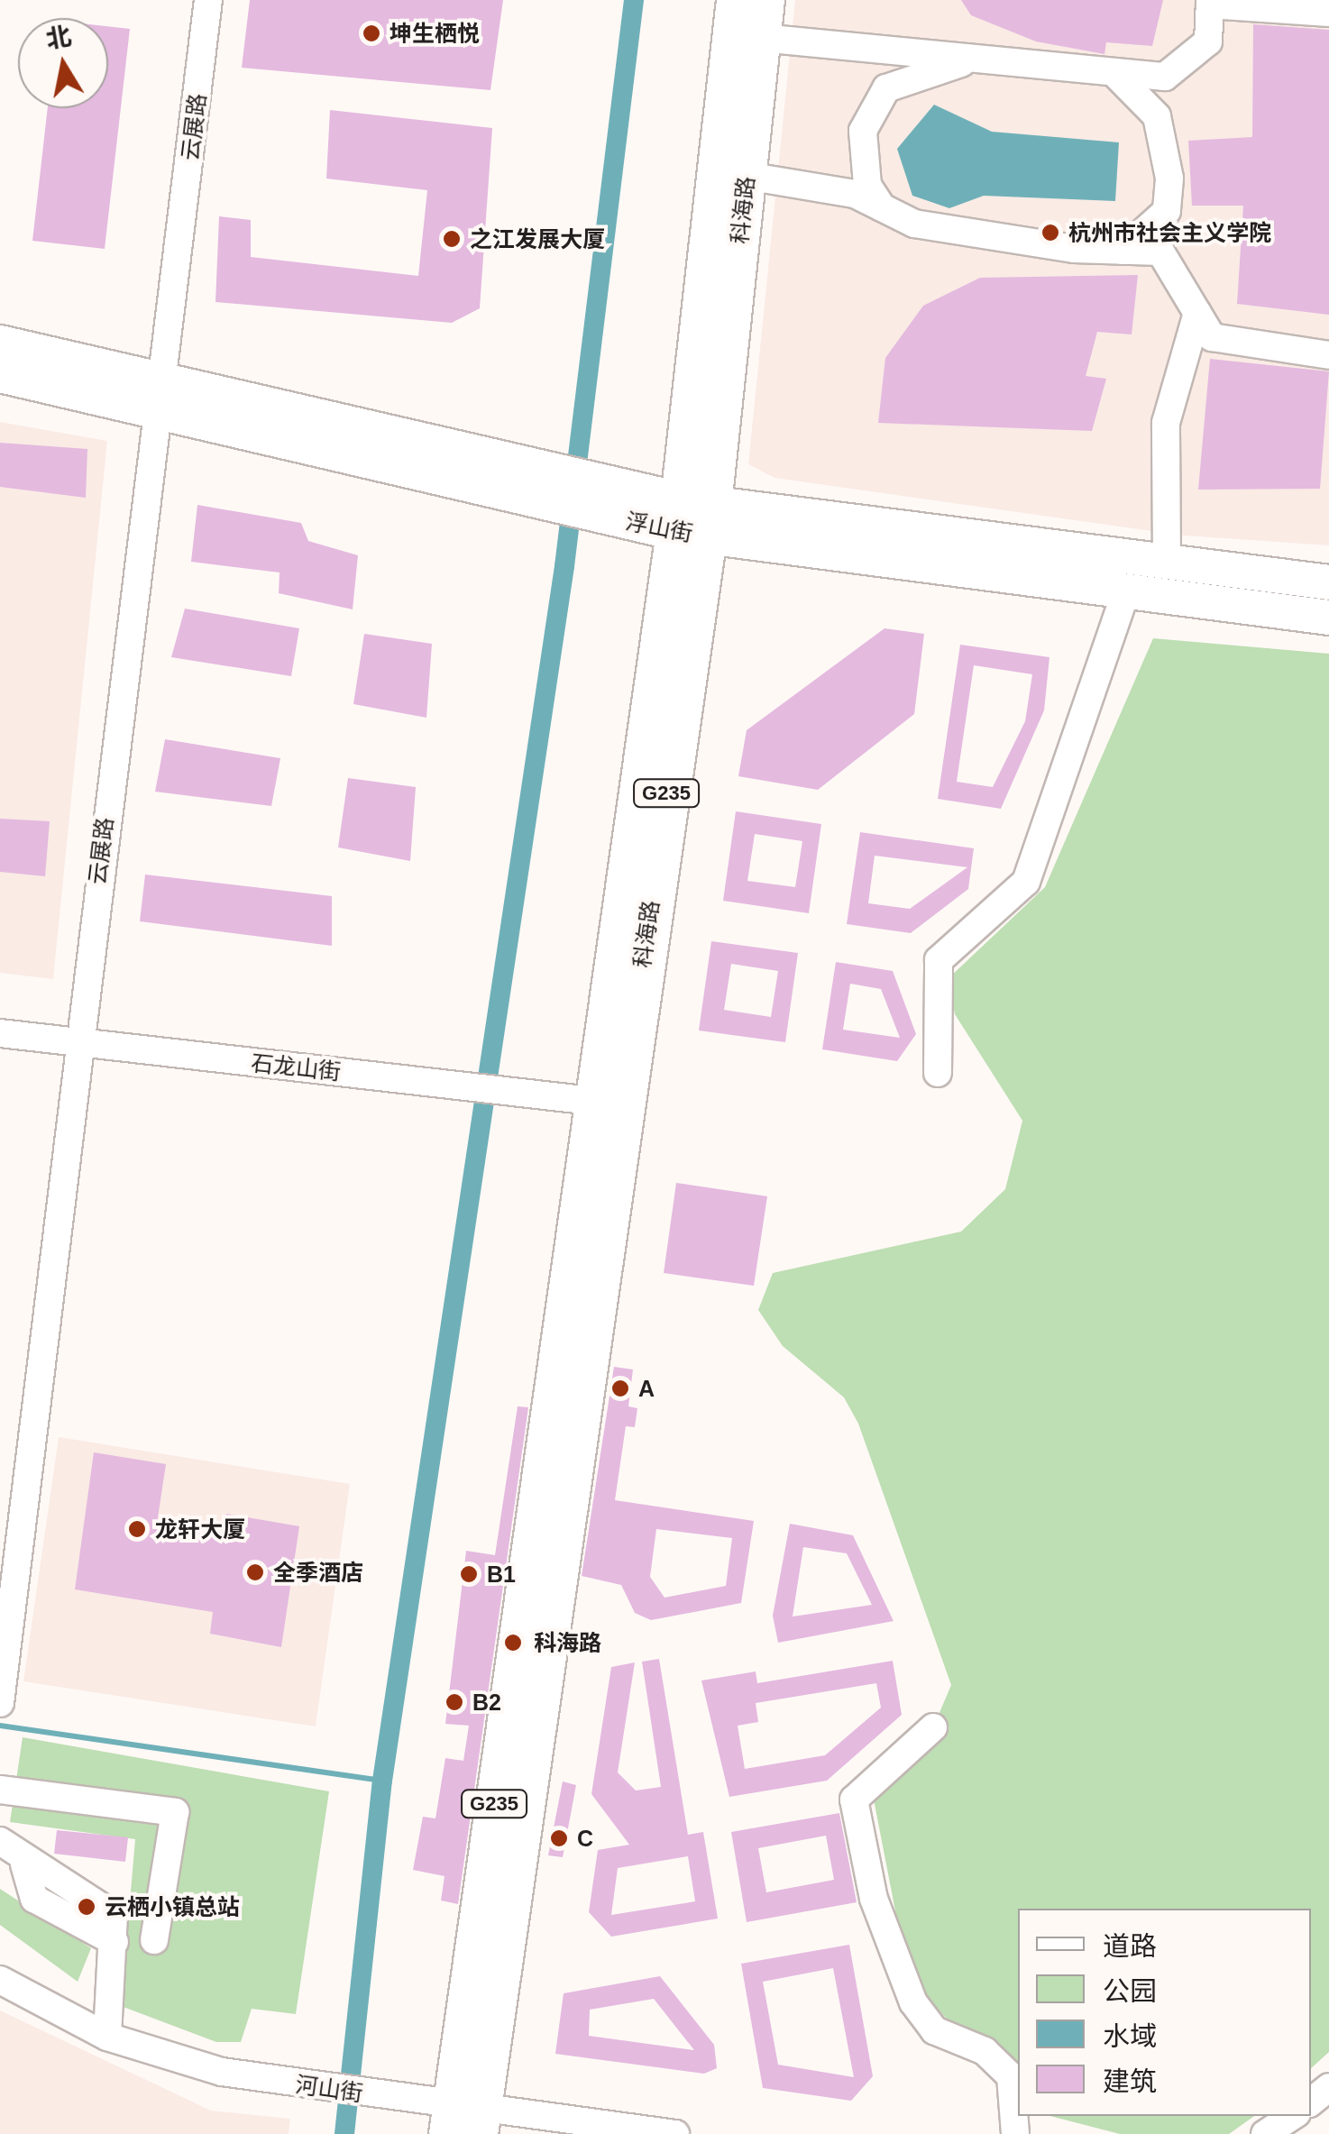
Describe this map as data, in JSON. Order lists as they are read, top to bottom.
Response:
{
  "streets": {
    "highway": ["科海路", "G235"],
    "main road": ["浮山街"],
    "street": ["云展路", "石龙山街", "河山街"]
  },
  "crossings": [
    ["云展路", "浮山街"],
    ["云展路", "石龙山街"],
    ["科海路", "浮山街"],
    ["科海路", "石龙山街"],
    ["科海路", "河山街"]
  ],
  "places": [
    "坤生栖悦",
    "杭州市社会主义学院",
    "之江发展大厦",
    "A",
    "龙轩大厦",
    "全季酒店",
    "B1",
    "科海路",
    "B2",
    "C",
    "云栖小镇总站"
  ],
  "legend": [
    "道路",
    "公园",
    "水域",
    "建筑"
  ],
  "north": "top"
}
